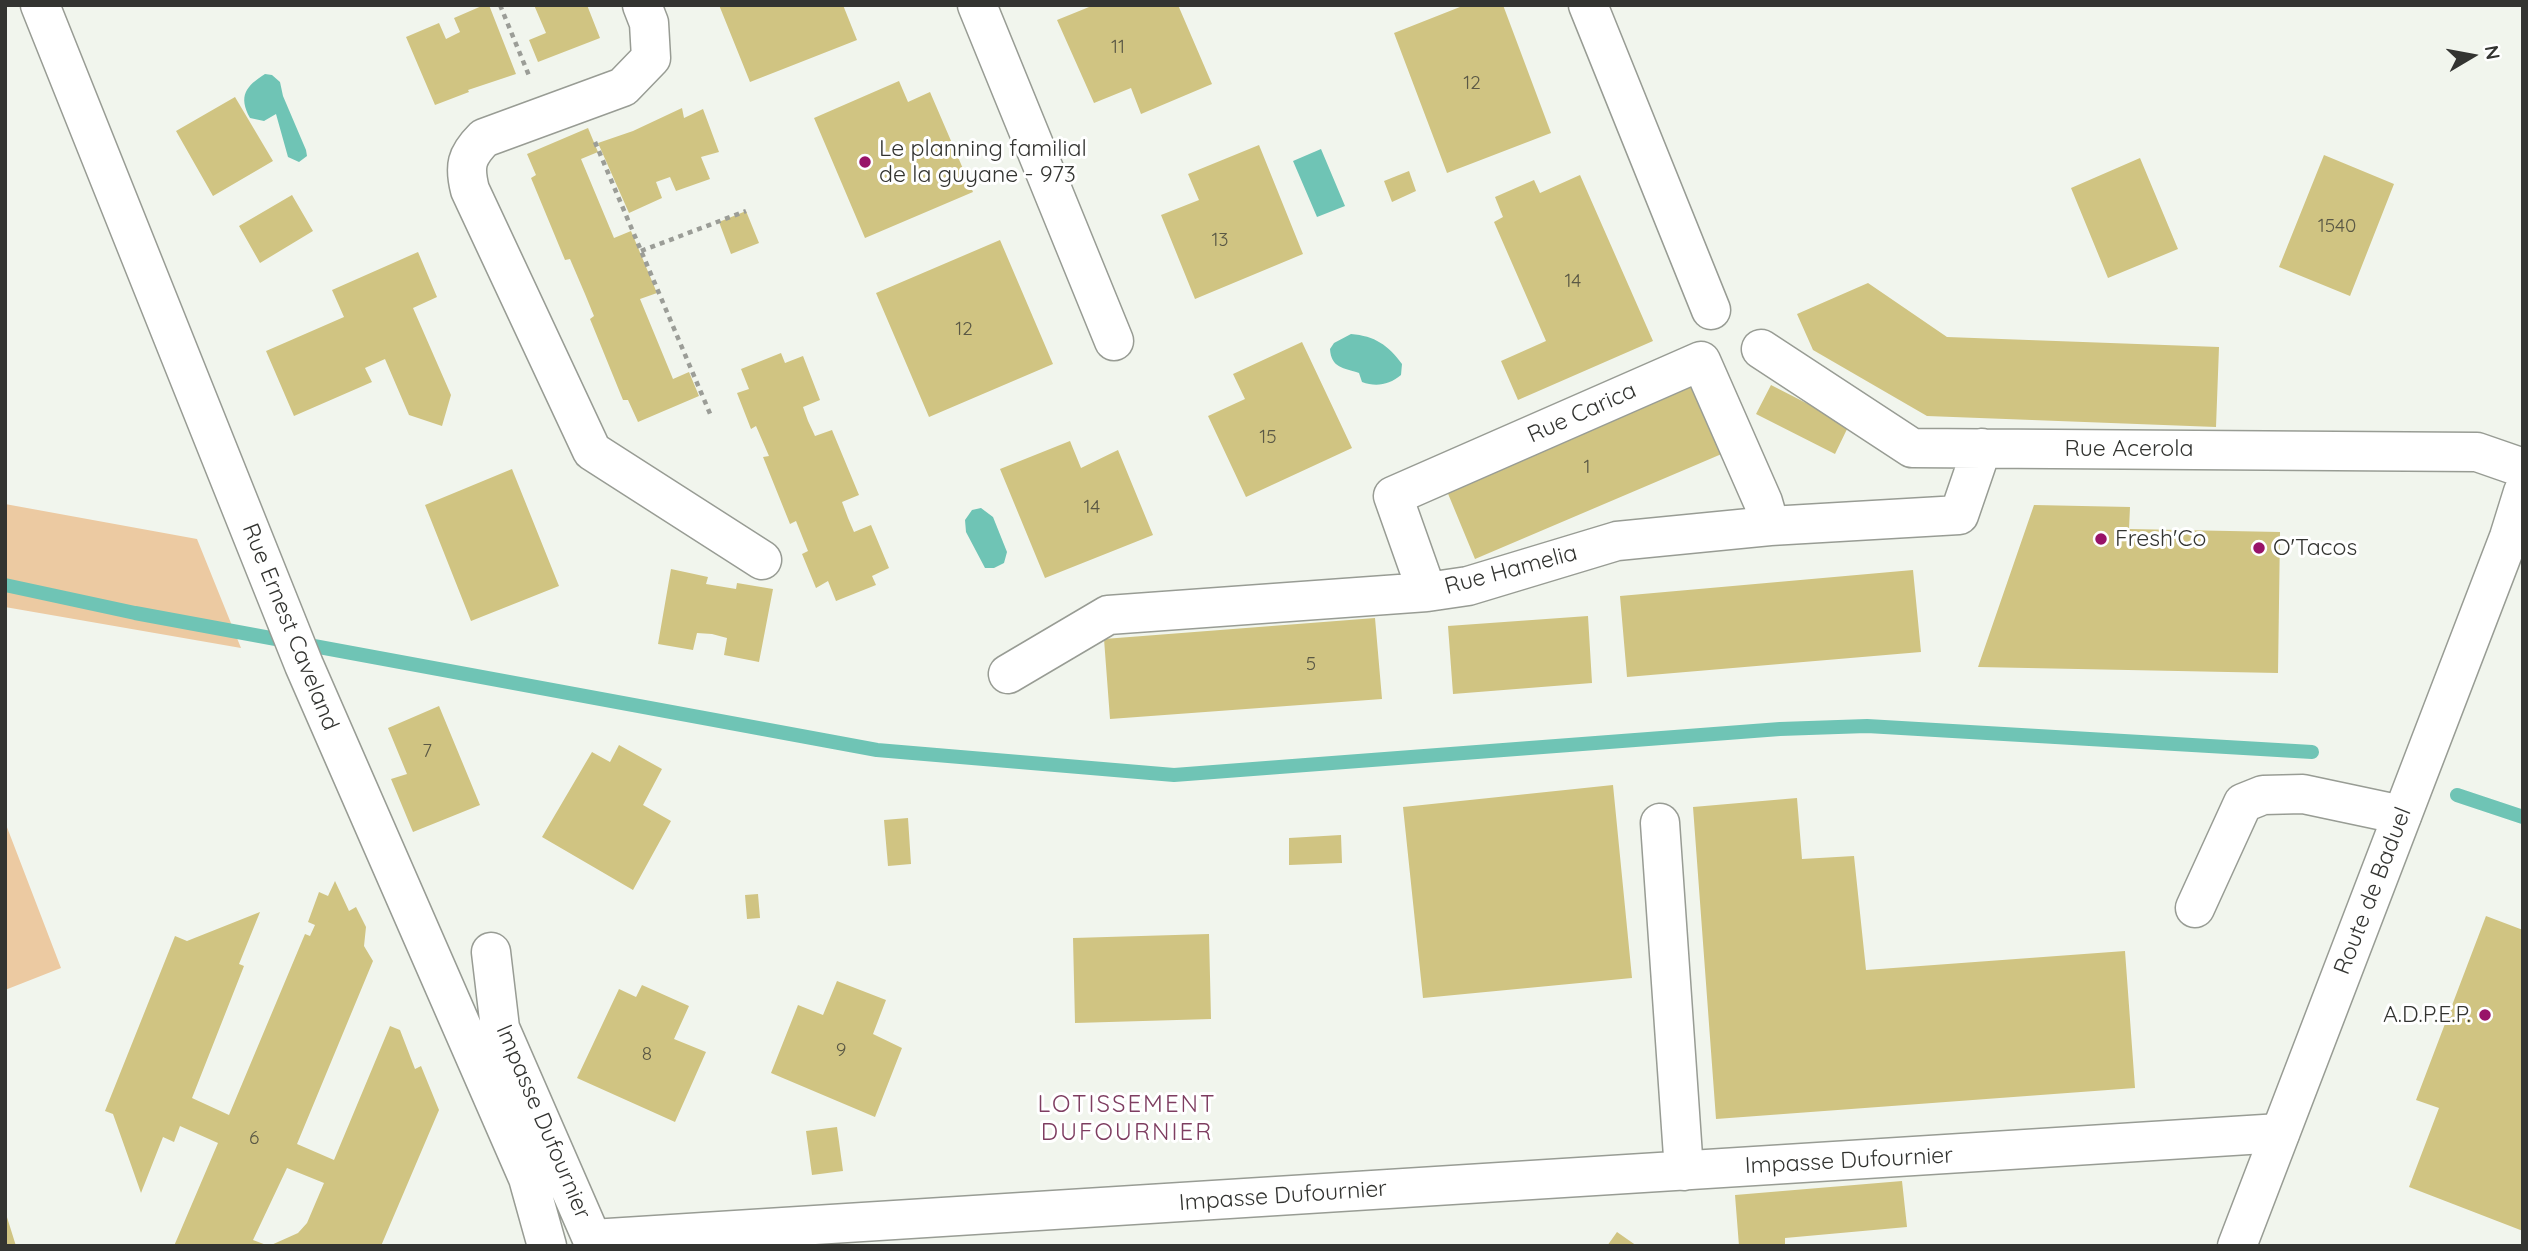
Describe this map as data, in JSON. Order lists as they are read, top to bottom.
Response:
{
  "streets": {
    "street": [
      "Rue Carica",
      "Rue Acerola",
      "Rue Hamelia",
      "Rue Ernest Caveland",
      "Route de Baduel",
      "Impasse Dufournier"
    ]
  },
  "crossings": [
    ["Rue Carica", "Rue Hamelia"],
    ["Rue Acerola", "Rue Hamelia"],
    ["Route de Baduel", "Impasse Dufournier"]
  ],
  "districts": ["LOTISSEMENT DUFOURNIER"],
  "places": [
    "Le planning familial de la guyane - 973",
    "Fresh'Co",
    "O'Tacos",
    "A.D.P.E.P."
  ],
  "house_numbers": [
    "11",
    "12",
    "1540",
    "13",
    "14",
    "12",
    "15",
    "1",
    "14",
    "5",
    "7",
    "9",
    "8",
    "6"
  ],
  "north": "right"
}
